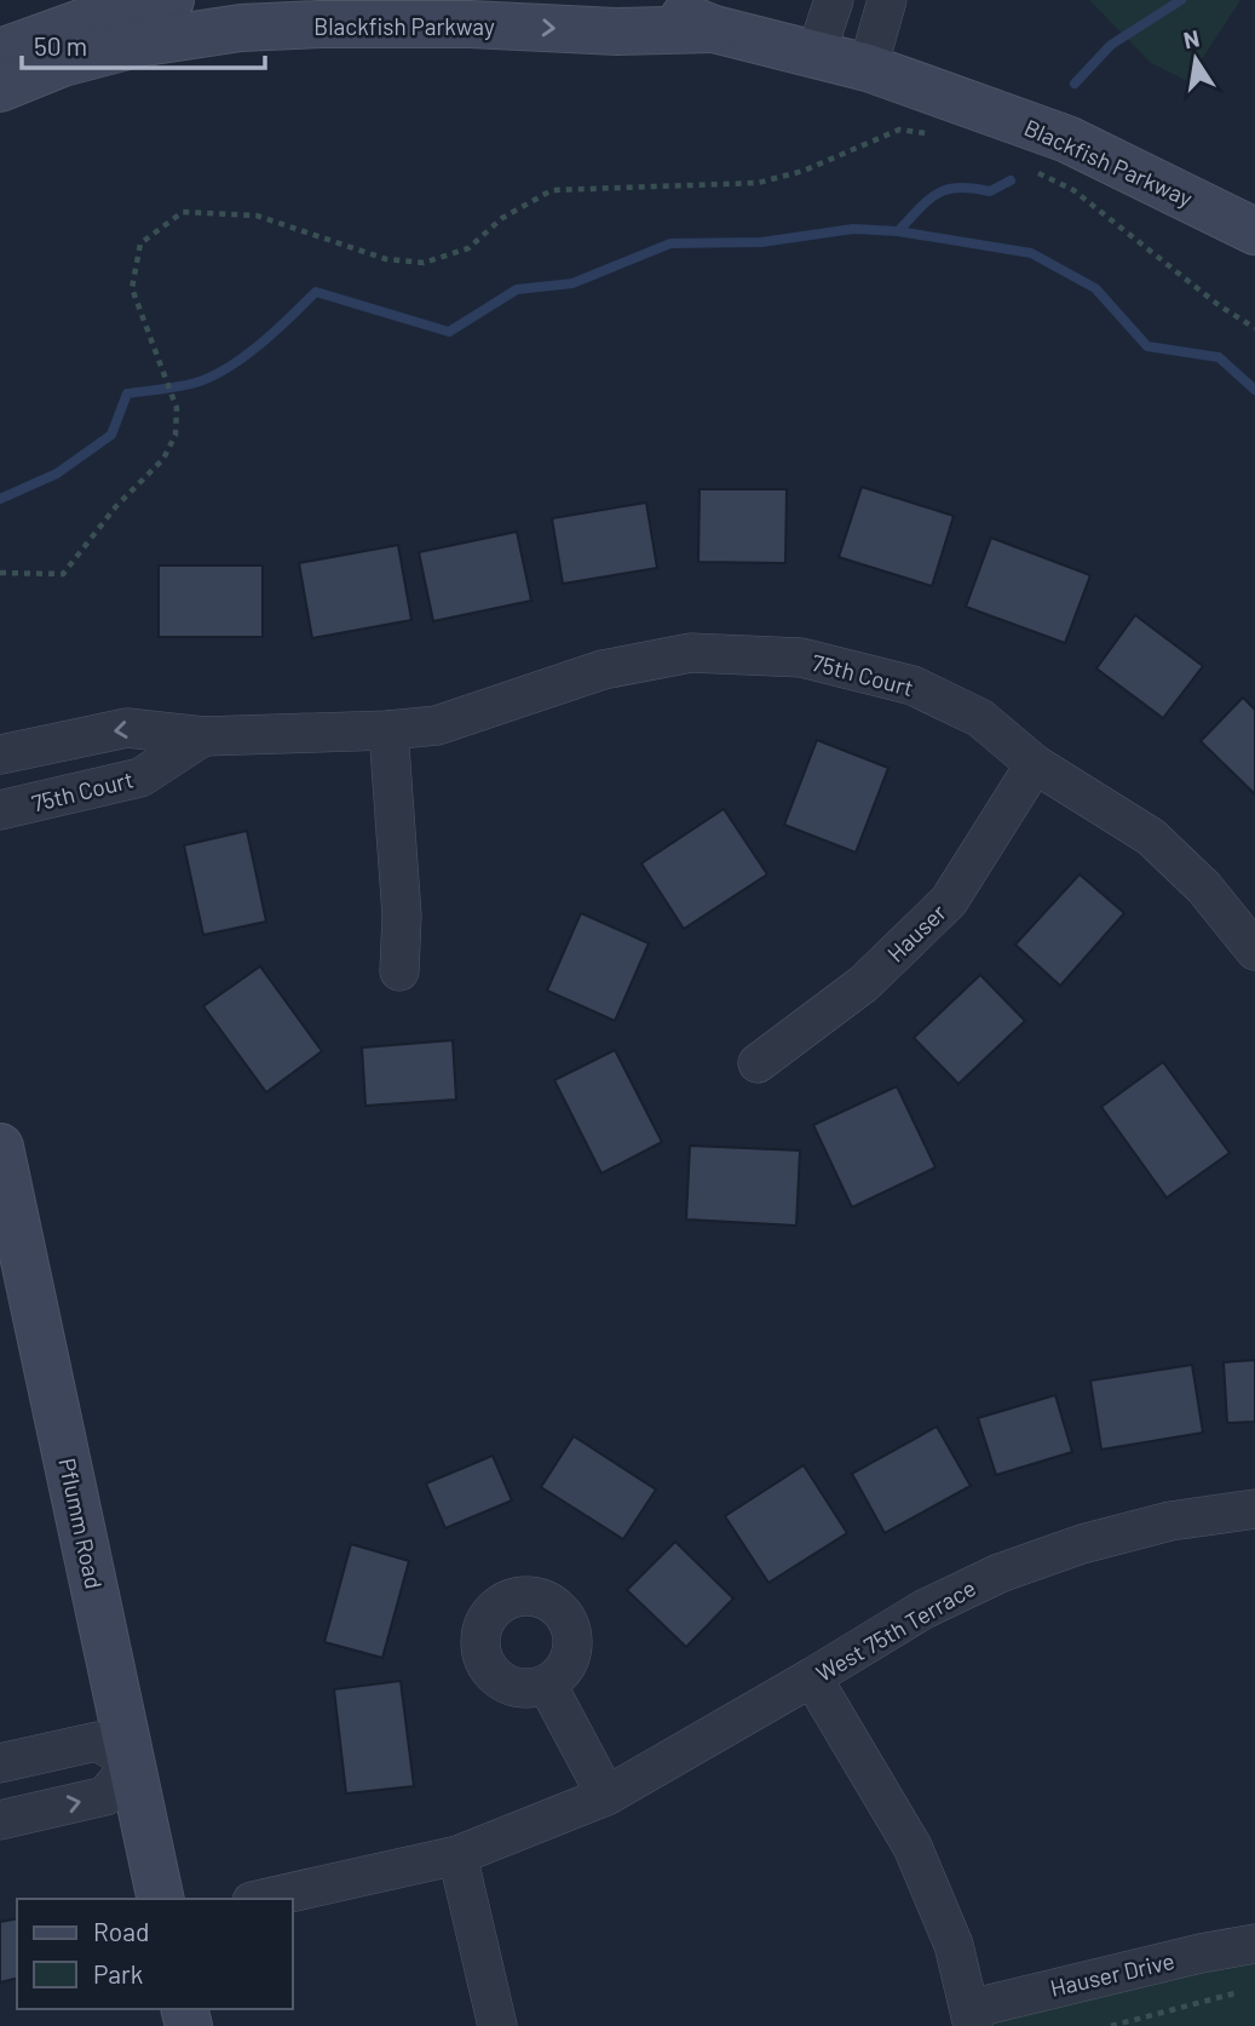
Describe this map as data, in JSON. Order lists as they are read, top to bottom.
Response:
{
  "streets": {
    "main road": ["Blackfish Parkway", "Pflumm Road"],
    "street": [
      "75th Court",
      "Hauser",
      "West 75th Terrace",
      "Hauser Drive"
    ]
  },
  "crossings": [
    ["75th Court", "Hauser"]
  ],
  "one_way": ["Blackfish Parkway"],
  "legend": ["Road", "Park"],
  "scale_bar": "50 m",
  "north": "top"
}
